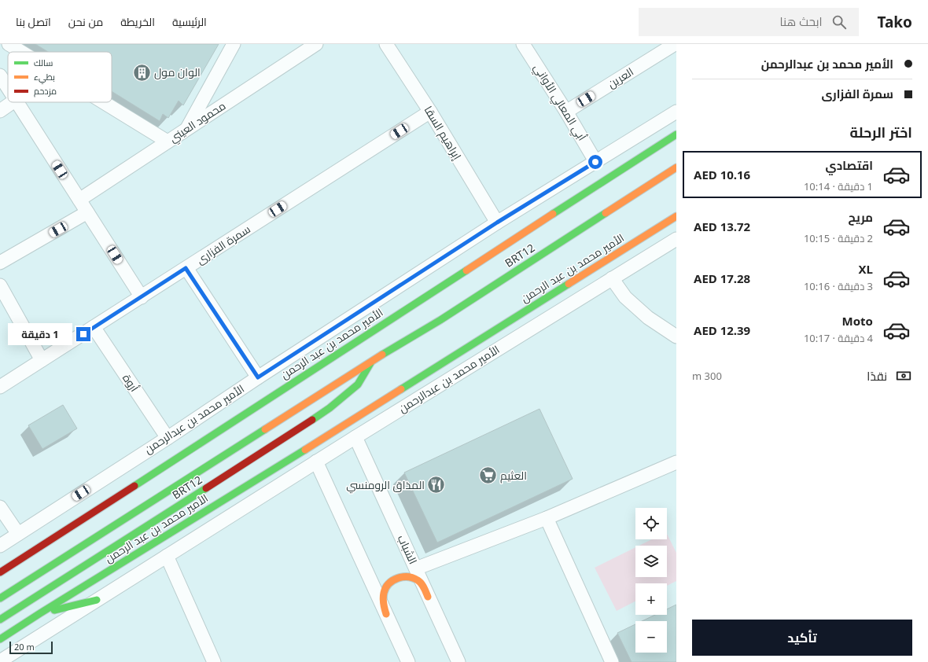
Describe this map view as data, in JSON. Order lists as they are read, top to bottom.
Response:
{
  "streets": {
    "main road": ["BRT12", "الأمير محمد بن عبد الرحمن"],
    "street": [
      "العرين",
      "أبي المعالي الأواني",
      "محمود العيني",
      "إبراهيم السقا",
      "سمرة الفزارى",
      "الأمير محمد بن عبدالرحمن",
      "أروة",
      "الشباب"
    ]
  },
  "crossings": [
    ["العرين", "أبي المعالي الأواني"],
    ["أبي المعالي الأواني", "الأمير محمد بن عبدالرحمن"],
    ["إبراهيم السقا", "سمرة الفزارى"],
    ["إبراهيم السقا", "الأمير محمد بن عبدالرحمن"],
    ["سمرة الفزارى", "أروة"],
    ["الأمير محمد بن عبدالرحمن", "أروة"],
    ["الأمير محمد بن عبدالرحمن", "الشباب"]
  ],
  "places": {
    "building": ["الوان مول"],
    "supermarket": ["العثيم"],
    "restaurant": ["المذاق الرومنسي"]
  },
  "legend": ["سالك", "بطيء", "مزدحم"],
  "scale_bar": "20 m",
  "page": {
    "header": "Tako",
    "search": "ابحث هنا",
    "nav": [
      "الرئيسية",
      "الخريطة",
      "من نحن",
      "اتصل بنا"
    ],
    "banner": ["الأمير محمد بن عبدالرحمن", "سمرة الفزارى"],
    "heading": "اختر الرحلة",
    "list": [
      {
        "name": "اقتصادي",
        "note": "1 دقيقة · 10:14",
        "value": "AED 10.16"
      },
      {
        "name": "مريح",
        "note": "2 دقيقة · 10:15",
        "value": "AED 13.72"
      },
      {
        "name": "XL",
        "note": "3 دقيقة · 10:16",
        "value": "AED 17.28"
      },
      {
        "name": "Moto",
        "note": "4 دقيقة · 10:17",
        "value": "AED 12.39"
      }
    ],
    "bubble": "1 دقيقة",
    "pay": ["نقدًا", "300 m"],
    "map_buttons": ["+", "−"],
    "buttons": "تأكيد",
    "scale": "20 m"
  }
}
